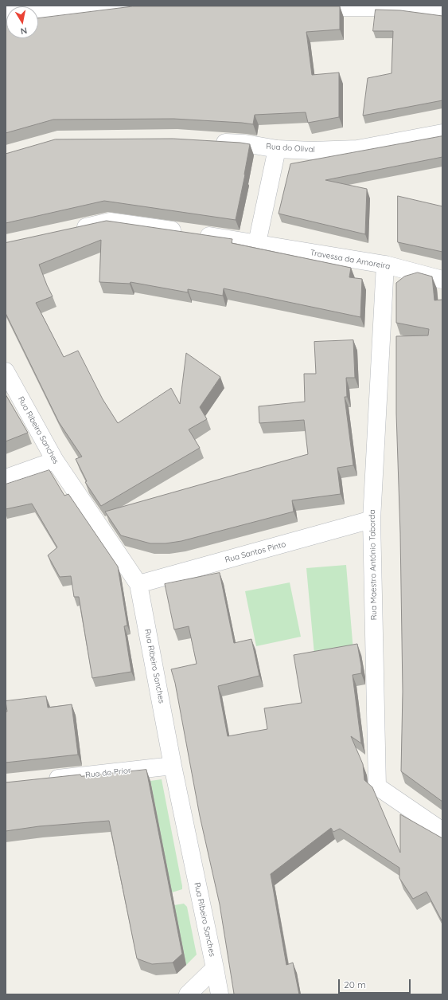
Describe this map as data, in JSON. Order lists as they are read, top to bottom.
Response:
{
  "streets": {
    "street": [
      "Rua do Olival",
      "Travessa da Amoreira",
      "Rua Ribeiro Sanches",
      "Rua Santos Pinto",
      "Rua Maestro António Taborda",
      "Rua do Prior"
    ]
  },
  "crossings": [
    ["Travessa da Amoreira", "Rua Maestro António Taborda"],
    ["Rua Ribeiro Sanches", "Rua Santos Pinto"],
    ["Rua Ribeiro Sanches", "Rua do Prior"],
    ["Rua Santos Pinto", "Rua Maestro António Taborda"]
  ],
  "scale_bar": "20 m",
  "north": "bottom"
}
